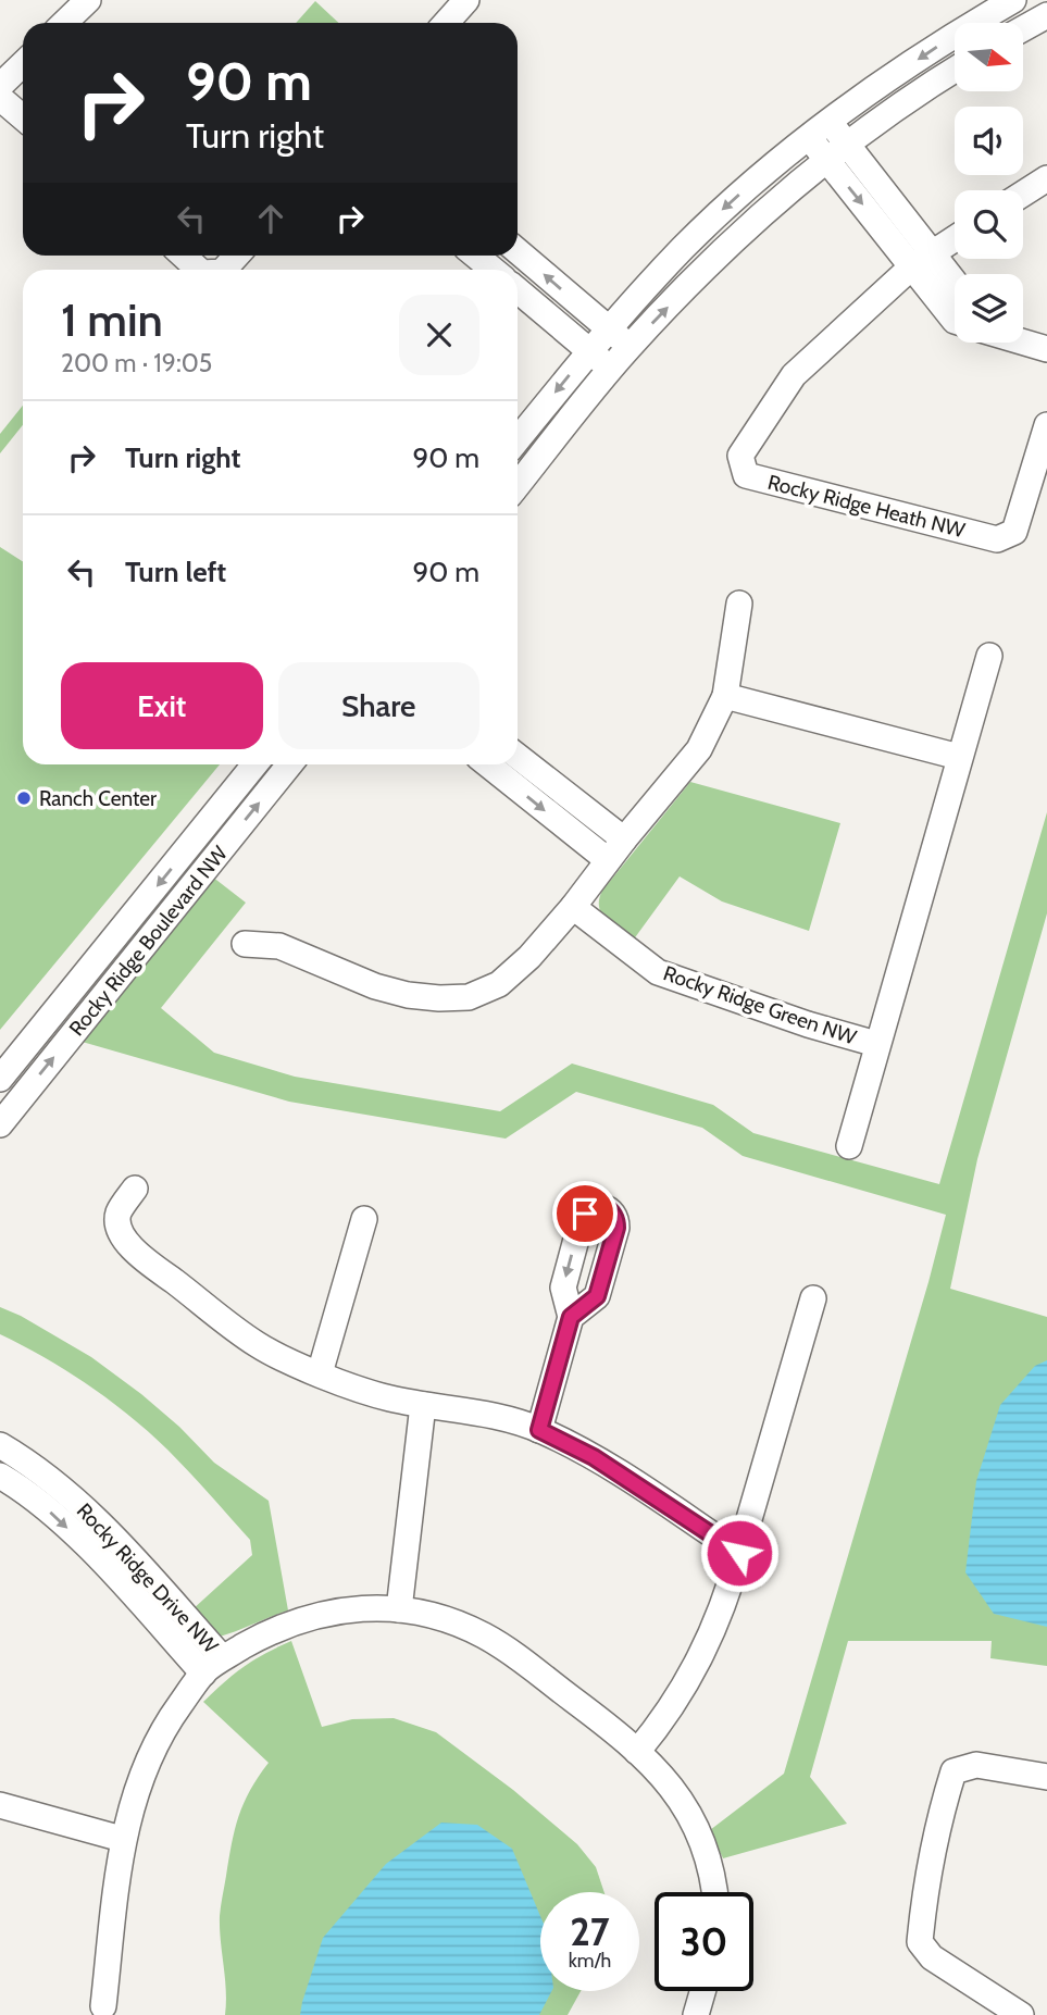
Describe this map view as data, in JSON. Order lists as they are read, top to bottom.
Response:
{
  "streets": {
    "street": [
      "Rocky Ridge Heath NW",
      "Rocky Ridge Boulevard NW",
      "Rocky Ridge Green NW",
      "Rocky Ridge Drive NW"
    ]
  },
  "places": ["Ranch Center"],
  "north": "right",
  "page": {
    "turn": ["90 m", "Turn right"],
    "heading": ["1 min", "200 m · 19:05"],
    "list": [
      {
        "name": "Turn right",
        "value": "90 m"
      },
      {
        "name": "Turn left",
        "value": "90 m"
      }
    ],
    "buttons": ["Exit", "Share"],
    "speed": "27 km/h",
    "limit": "30"
  }
}
